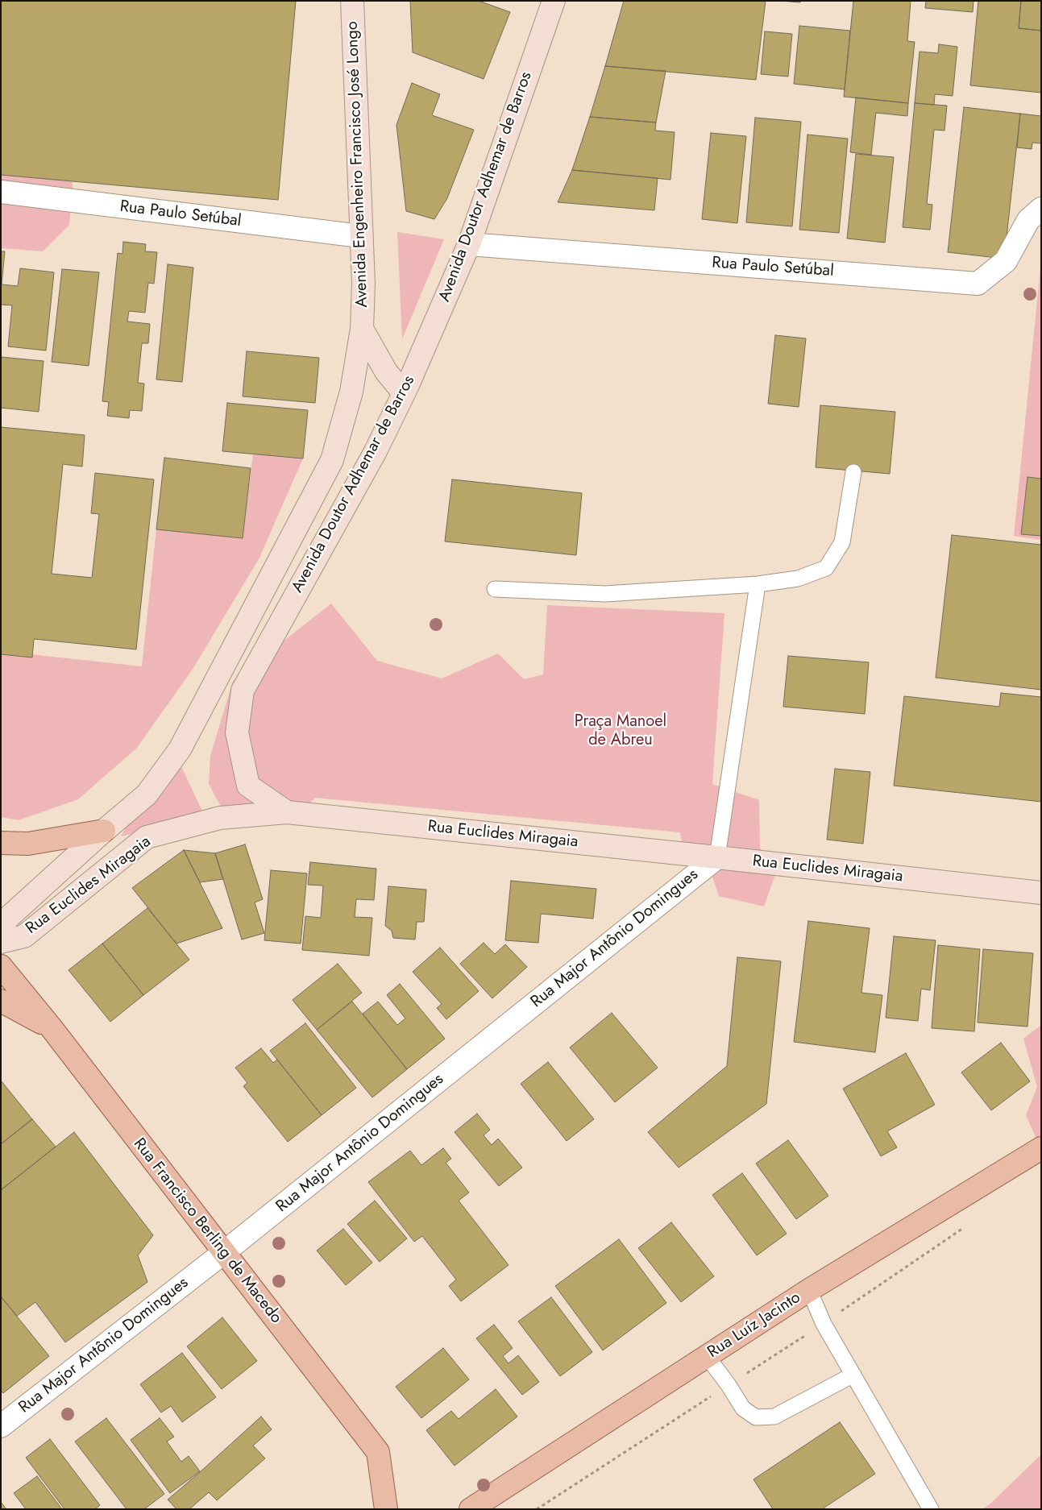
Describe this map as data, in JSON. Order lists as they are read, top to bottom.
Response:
{
  "streets": {
    "main road": ["Rua Francisco Berling de Macedo", "Rua Luíz Jacinto"],
    "street": [
      "Avenida Engenheiro Francisco José Longo",
      "Avenida Doutor Adhemar de Barros",
      "Rua Paulo Setúbal",
      "Rua Euclides Miragaia",
      "Rua Major Antônio Domingues"
    ]
  },
  "crossings": [
    ["Avenida Engenheiro Francisco José Longo", "Avenida Doutor Adhemar de Barros"],
    ["Avenida Engenheiro Francisco José Longo", "Rua Paulo Setúbal"],
    ["Avenida Doutor Adhemar de Barros", "Rua Paulo Setúbal"],
    ["Avenida Doutor Adhemar de Barros", "Rua Euclides Miragaia"],
    ["Rua Euclides Miragaia", "Rua Major Antônio Domingues"],
    ["Rua Major Antônio Domingues", "Rua Francisco Berling de Macedo"]
  ],
  "parks": ["Praça Manoel de Abreu"]
}
